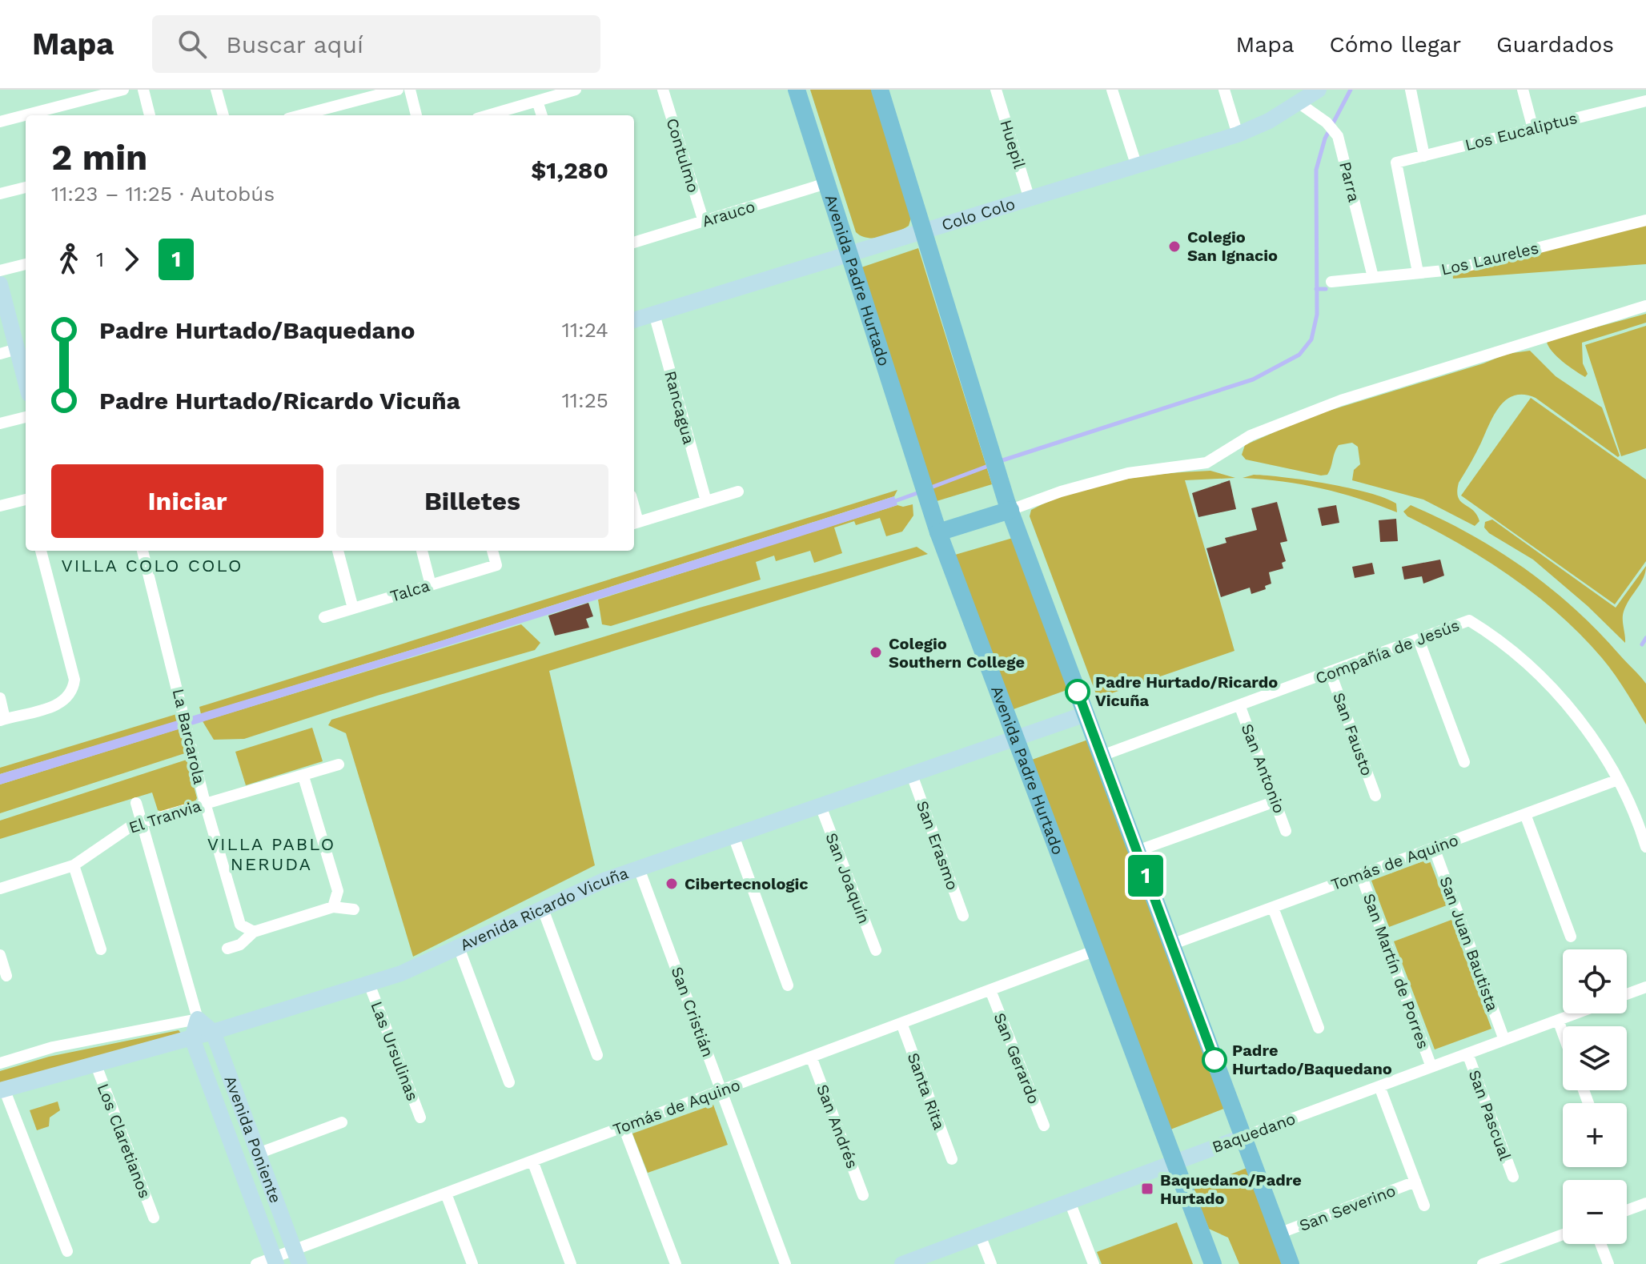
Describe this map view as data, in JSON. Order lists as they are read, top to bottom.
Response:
{
  "streets": {
    "main road": ["Avenida Padre Hurtado"],
    "street": [
      "Los Eucaliptus",
      "Huepil",
      "Contulmo",
      "Parra",
      "Arauco",
      "Colo Colo",
      "Los Laureles",
      "Rancagua",
      "Talca",
      "Compañía de Jesús",
      "San Fausto",
      "La Barcarola",
      "San Antonio",
      "El Tranvia",
      "San Erasmo",
      "Tomás de Aquino",
      "San Joaquín",
      "Avenida Ricardo Vicuña",
      "San Juan Bautista",
      "San Martín de Porres",
      "San Cristián",
      "Las Ursulinas",
      "San Gerardo",
      "Santa Rita",
      "San Pascual",
      "San Andrés",
      "Baquedano",
      "Avenida Poniente",
      "Los Claretianos",
      "San Severino"
    ]
  },
  "crossings": [
    ["Los Eucaliptus", "Los Laureles"],
    ["Huepil", "Colo Colo"],
    ["Contulmo", "Arauco"],
    ["Parra", "Colo Colo"],
    ["Parra", "Los Laureles"],
    ["Arauco", "Avenida Padre Hurtado"],
    ["Colo Colo", "Avenida Padre Hurtado"],
    ["Colo Colo", "Rancagua"],
    ["Avenida Padre Hurtado", "Tomás de Aquino"],
    ["Avenida Padre Hurtado", "Avenida Ricardo Vicuña"],
    ["Avenida Padre Hurtado", "Baquedano"],
    ["Compañía de Jesús", "San Fausto"],
    ["Compañía de Jesús", "San Antonio"],
    ["Compañía de Jesús", "Tomás de Aquino"],
    ["La Barcarola", "El Tranvia"],
    ["San Erasmo", "Avenida Ricardo Vicuña"],
    ["Tomás de Aquino", "San Juan Bautista"],
    ["Tomás de Aquino", "San Martín de Porres"],
    ["Tomás de Aquino", "San Cristián"],
    ["Tomás de Aquino", "San Gerardo"],
    ["Tomás de Aquino", "Santa Rita"],
    ["Tomás de Aquino", "San Andrés"],
    ["Tomás de Aquino", "Avenida Poniente"],
    ["San Joaquín", "Avenida Ricardo Vicuña"],
    ["Avenida Ricardo Vicuña", "San Cristián"],
    ["Avenida Ricardo Vicuña", "Las Ursulinas"],
    ["Avenida Ricardo Vicuña", "Avenida Poniente"],
    ["Avenida Ricardo Vicuña", "Los Claretianos"],
    ["San Juan Bautista", "Baquedano"],
    ["San Martín de Porres", "Baquedano"],
    ["San Pascual", "Baquedano"]
  ],
  "districts": ["VILLA COLO COLO", "VILLA PABLO NERUDA"],
  "places": {
    "other": [
      "Colegio San Ignacio",
      "Colegio Southern College",
      "Padre Hurtado/Ricardo Vicuña",
      "Cibertecnologic",
      "Padre Hurtado/Baquedano"
    ],
    "transit": ["Baquedano/Padre Hurtado"]
  },
  "lines": ["bus line 1"],
  "page": {
    "header": "Mapa",
    "search": "Buscar aquí",
    "nav": ["Mapa", "Cómo llegar", "Guardados"],
    "on_map": "1",
    "heading": ["2 min", "11:23 – 11:25 · Autobús", "$1,280"],
    "legs": ["1", "1"],
    "list": [
      {
        "name": "Padre Hurtado/Baquedano",
        "value": "11:24"
      },
      {
        "name": "Padre Hurtado/Ricardo Vicuña",
        "value": "11:25"
      }
    ],
    "buttons": ["Iniciar", "Billetes"],
    "map_buttons": ["+", "−"]
  }
}
